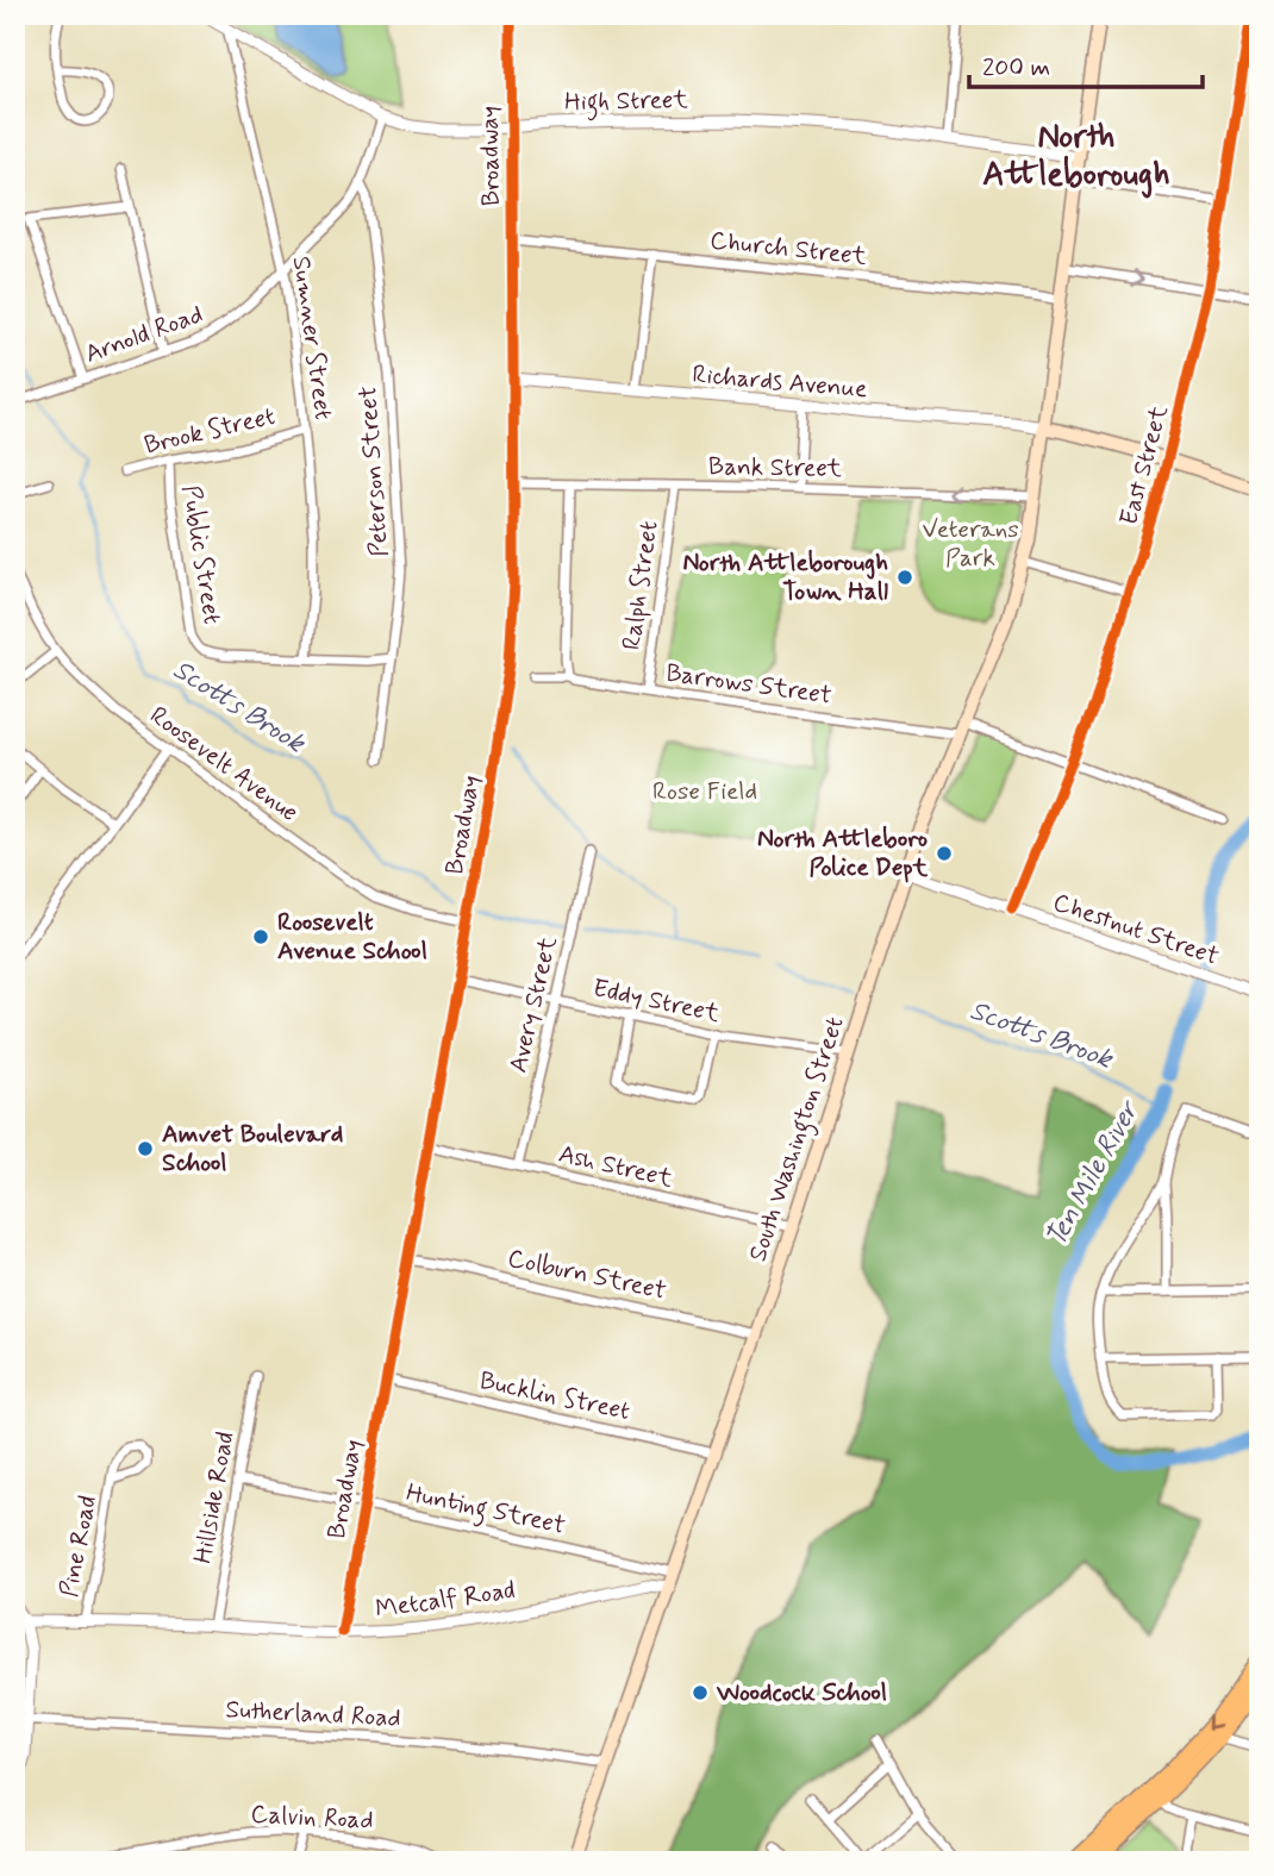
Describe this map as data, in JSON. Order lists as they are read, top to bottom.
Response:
{
  "streets": {
    "main road": ["South Washington Street"],
    "street": [
      "High Street",
      "Broadway",
      "Church Street",
      "Arnold Road",
      "Sumner Street",
      "Richards Avenue",
      "Brook Street",
      "East Street",
      "Bank Street",
      "Peterson Street",
      "Public Street",
      "Ralph Street",
      "Barrows Street",
      "Roosevelt Avenue",
      "Chestnut Street",
      "Eddy Street",
      "Avery Street",
      "Ash Street",
      "Colburn Street",
      "Bucklin Street",
      "Hillside Road",
      "Hunting Street",
      "Pine Road",
      "Metcalf Road",
      "Sutherland Road",
      "Calvin Road"
    ]
  },
  "crossings": [
    ["High Street", "Broadway"],
    ["High Street", "Arnold Road"],
    ["High Street", "Sumner Street"],
    ["High Street", "South Washington Street"],
    ["Broadway", "Church Street"],
    ["Broadway", "Richards Avenue"],
    ["Broadway", "Bank Street"],
    ["Broadway", "Roosevelt Avenue"],
    ["Broadway", "Eddy Street"],
    ["Broadway", "Ash Street"],
    ["Broadway", "Colburn Street"],
    ["Broadway", "Bucklin Street"],
    ["Broadway", "Hunting Street"],
    ["Broadway", "Metcalf Road"],
    ["Church Street", "South Washington Street"],
    ["Arnold Road", "Sumner Street"],
    ["Arnold Road", "Peterson Street"],
    ["Sumner Street", "Brook Street"],
    ["Sumner Street", "Public Street"],
    ["Richards Avenue", "South Washington Street"],
    ["Brook Street", "Public Street"],
    ["East Street", "Barrows Street"],
    ["East Street", "Chestnut Street"],
    ["Bank Street", "Ralph Street"],
    ["Bank Street", "South Washington Street"],
    ["Ralph Street", "Barrows Street"],
    ["Barrows Street", "South Washington Street"],
    ["Chestnut Street", "South Washington Street"],
    ["Eddy Street", "Avery Street"],
    ["Eddy Street", "South Washington Street"],
    ["Avery Street", "Ash Street"],
    ["South Washington Street", "Ash Street"],
    ["South Washington Street", "Colburn Street"],
    ["South Washington Street", "Bucklin Street"],
    ["South Washington Street", "Hunting Street"],
    ["South Washington Street", "Metcalf Road"],
    ["South Washington Street", "Sutherland Road"],
    ["Hillside Road", "Hunting Street"],
    ["Hillside Road", "Metcalf Road"],
    ["Pine Road", "Metcalf Road"]
  ],
  "one_way": ["Bank Street"],
  "districts": ["North Attleborough"],
  "water": ["Scotts Brook", "Ten Mile River"],
  "parks": ["Veterans Park", "Rose Field"],
  "places": [
    "North Attleborough Town Hall",
    "North Attleboro Police Dept",
    "Roosevelt Avenue School",
    "Amvet Boulevard School",
    "Woodcock School"
  ],
  "scale_bar": "200 m"
}
